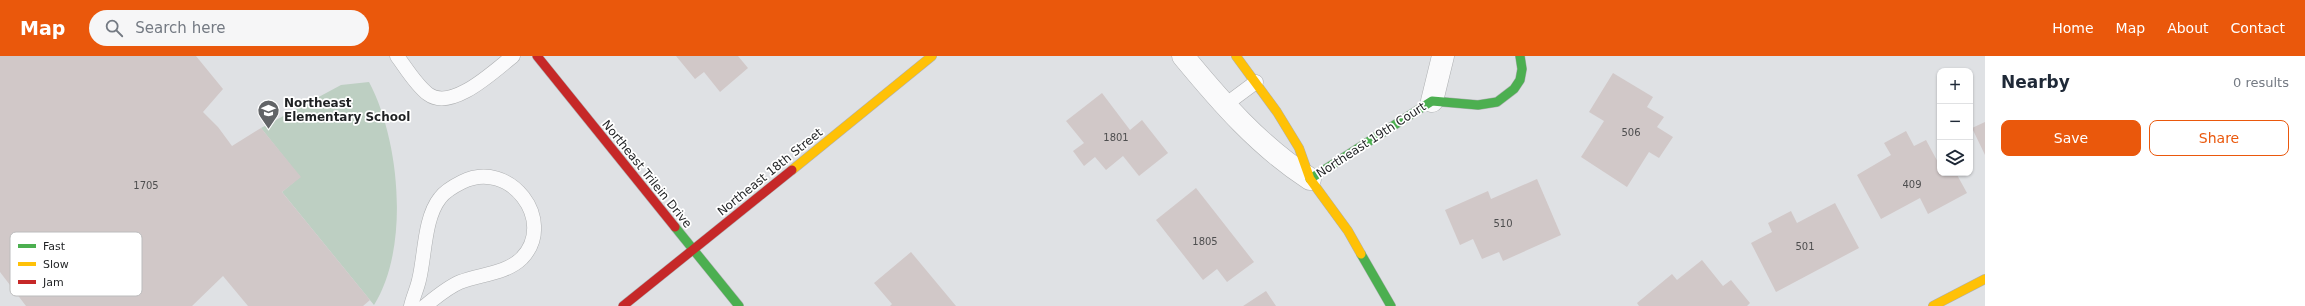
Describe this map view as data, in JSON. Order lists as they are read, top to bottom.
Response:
{
  "streets": {
    "street": ["Northeast 19th Court", "Northeast 18th Street", "Northeast Trilein Drive"]
  },
  "crossings": [
    ["Northeast 18th Street", "Northeast Trilein Drive"]
  ],
  "places": {
    "school or university": ["Northeast Elementary School"]
  },
  "house_numbers": [
    "506",
    "1801",
    "409",
    "1705",
    "510",
    "1805",
    "501"
  ],
  "legend": ["Fast", "Slow", "Jam"],
  "page": {
    "header": "Map",
    "search": "Search here",
    "nav": [
      "Home",
      "Map",
      "About",
      "Contact"
    ],
    "heading": ["Nearby", "0 results"],
    "map_buttons": ["+", "−"],
    "buttons": ["Save", "Share"]
  }
}
